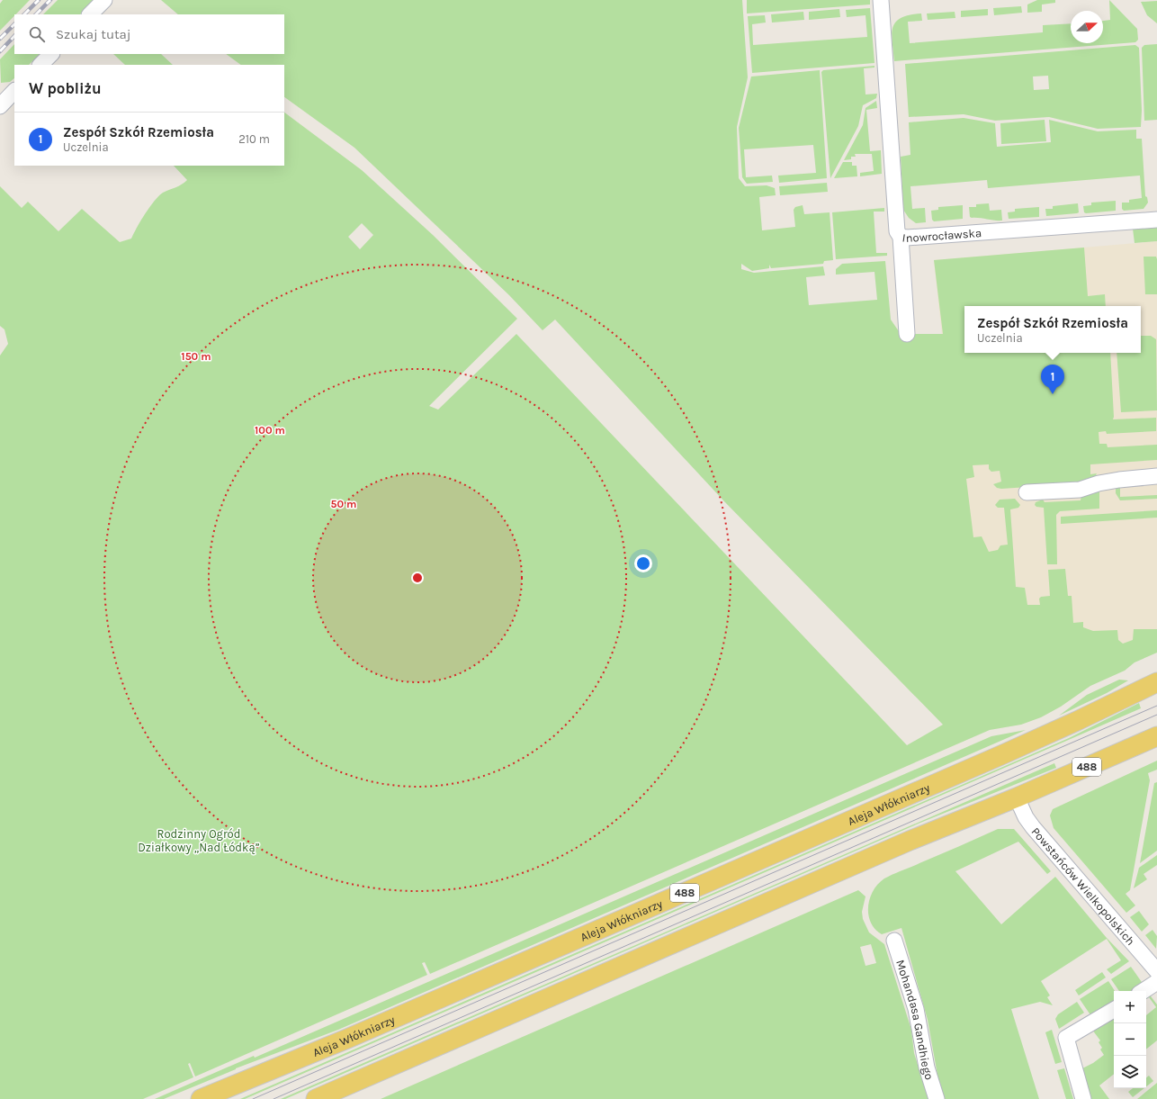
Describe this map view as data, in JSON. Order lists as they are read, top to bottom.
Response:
{
  "streets": {
    "main road": ["488", "Aleja Włókniarzy"],
    "street": ["Inowrocławska", "Powstańców Wielkopolskich", "Mohandasa Gandhiego"]
  },
  "crossings": [
    ["488", "Powstańców Wielkopolskich"]
  ],
  "parks": ["Rodzinny Ogród Działkowy „Nad Łódką”"],
  "north": "right",
  "page": {
    "search": "Szukaj tutaj",
    "heading": "W pobliżu",
    "list": [
      {
        "mark": "1",
        "name": "Zespół Szkół Rzemiosła",
        "note": "Uczelnia",
        "value": "210 m"
      }
    ],
    "popup": ["Zespół Szkół Rzemiosła", "Uczelnia"],
    "pins": "1",
    "map_buttons": ["+", "−"]
  },
  "rings": ["150 m", "100 m", "50 m"]
}
